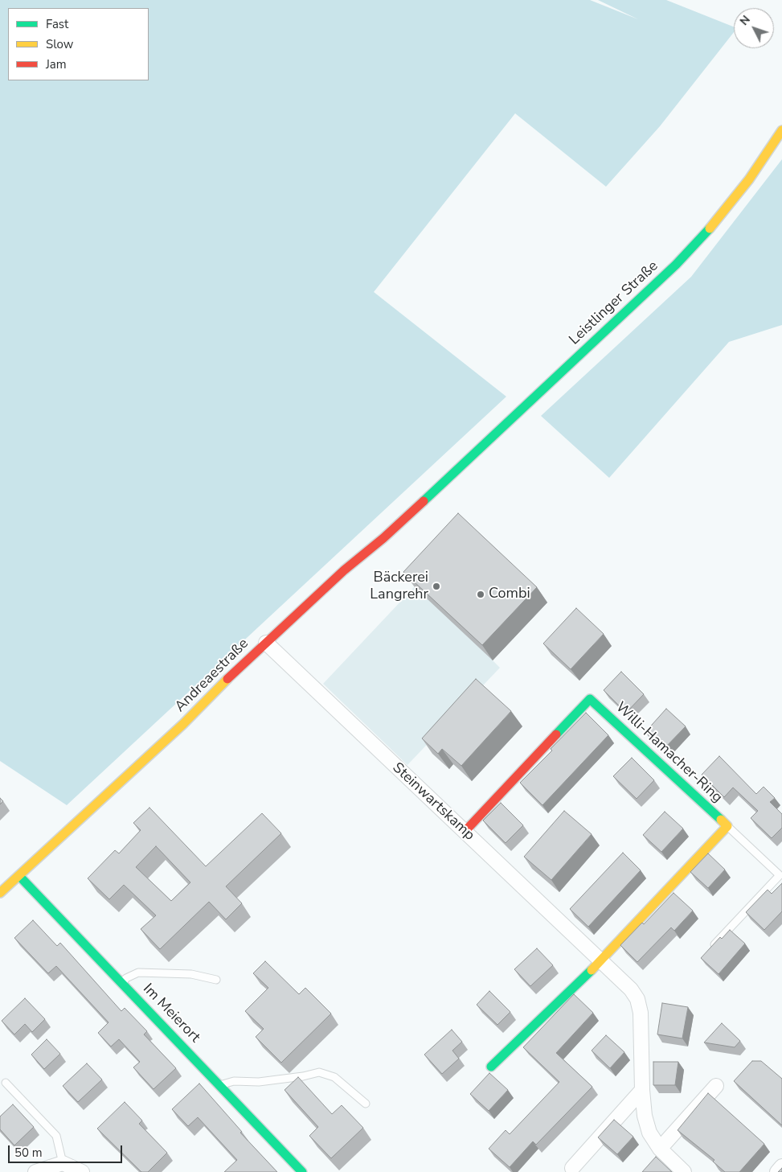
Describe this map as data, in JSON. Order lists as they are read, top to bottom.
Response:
{
  "streets": {
    "street": [
      "Leistlinger Straße",
      "Andreaestraße",
      "Willi-Hamacher-Ring",
      "Steinwartskamp",
      "Im Meierort"
    ]
  },
  "crossings": [
    ["Leistlinger Straße", "Andreaestraße"],
    ["Andreaestraße", "Steinwartskamp"],
    ["Andreaestraße", "Im Meierort"],
    ["Willi-Hamacher-Ring", "Steinwartskamp"]
  ],
  "places": ["Bäckerei Langrehr", "Combi"],
  "legend": ["Fast", "Slow", "Jam"],
  "scale_bar": "50 m",
  "north": "top left"
}
